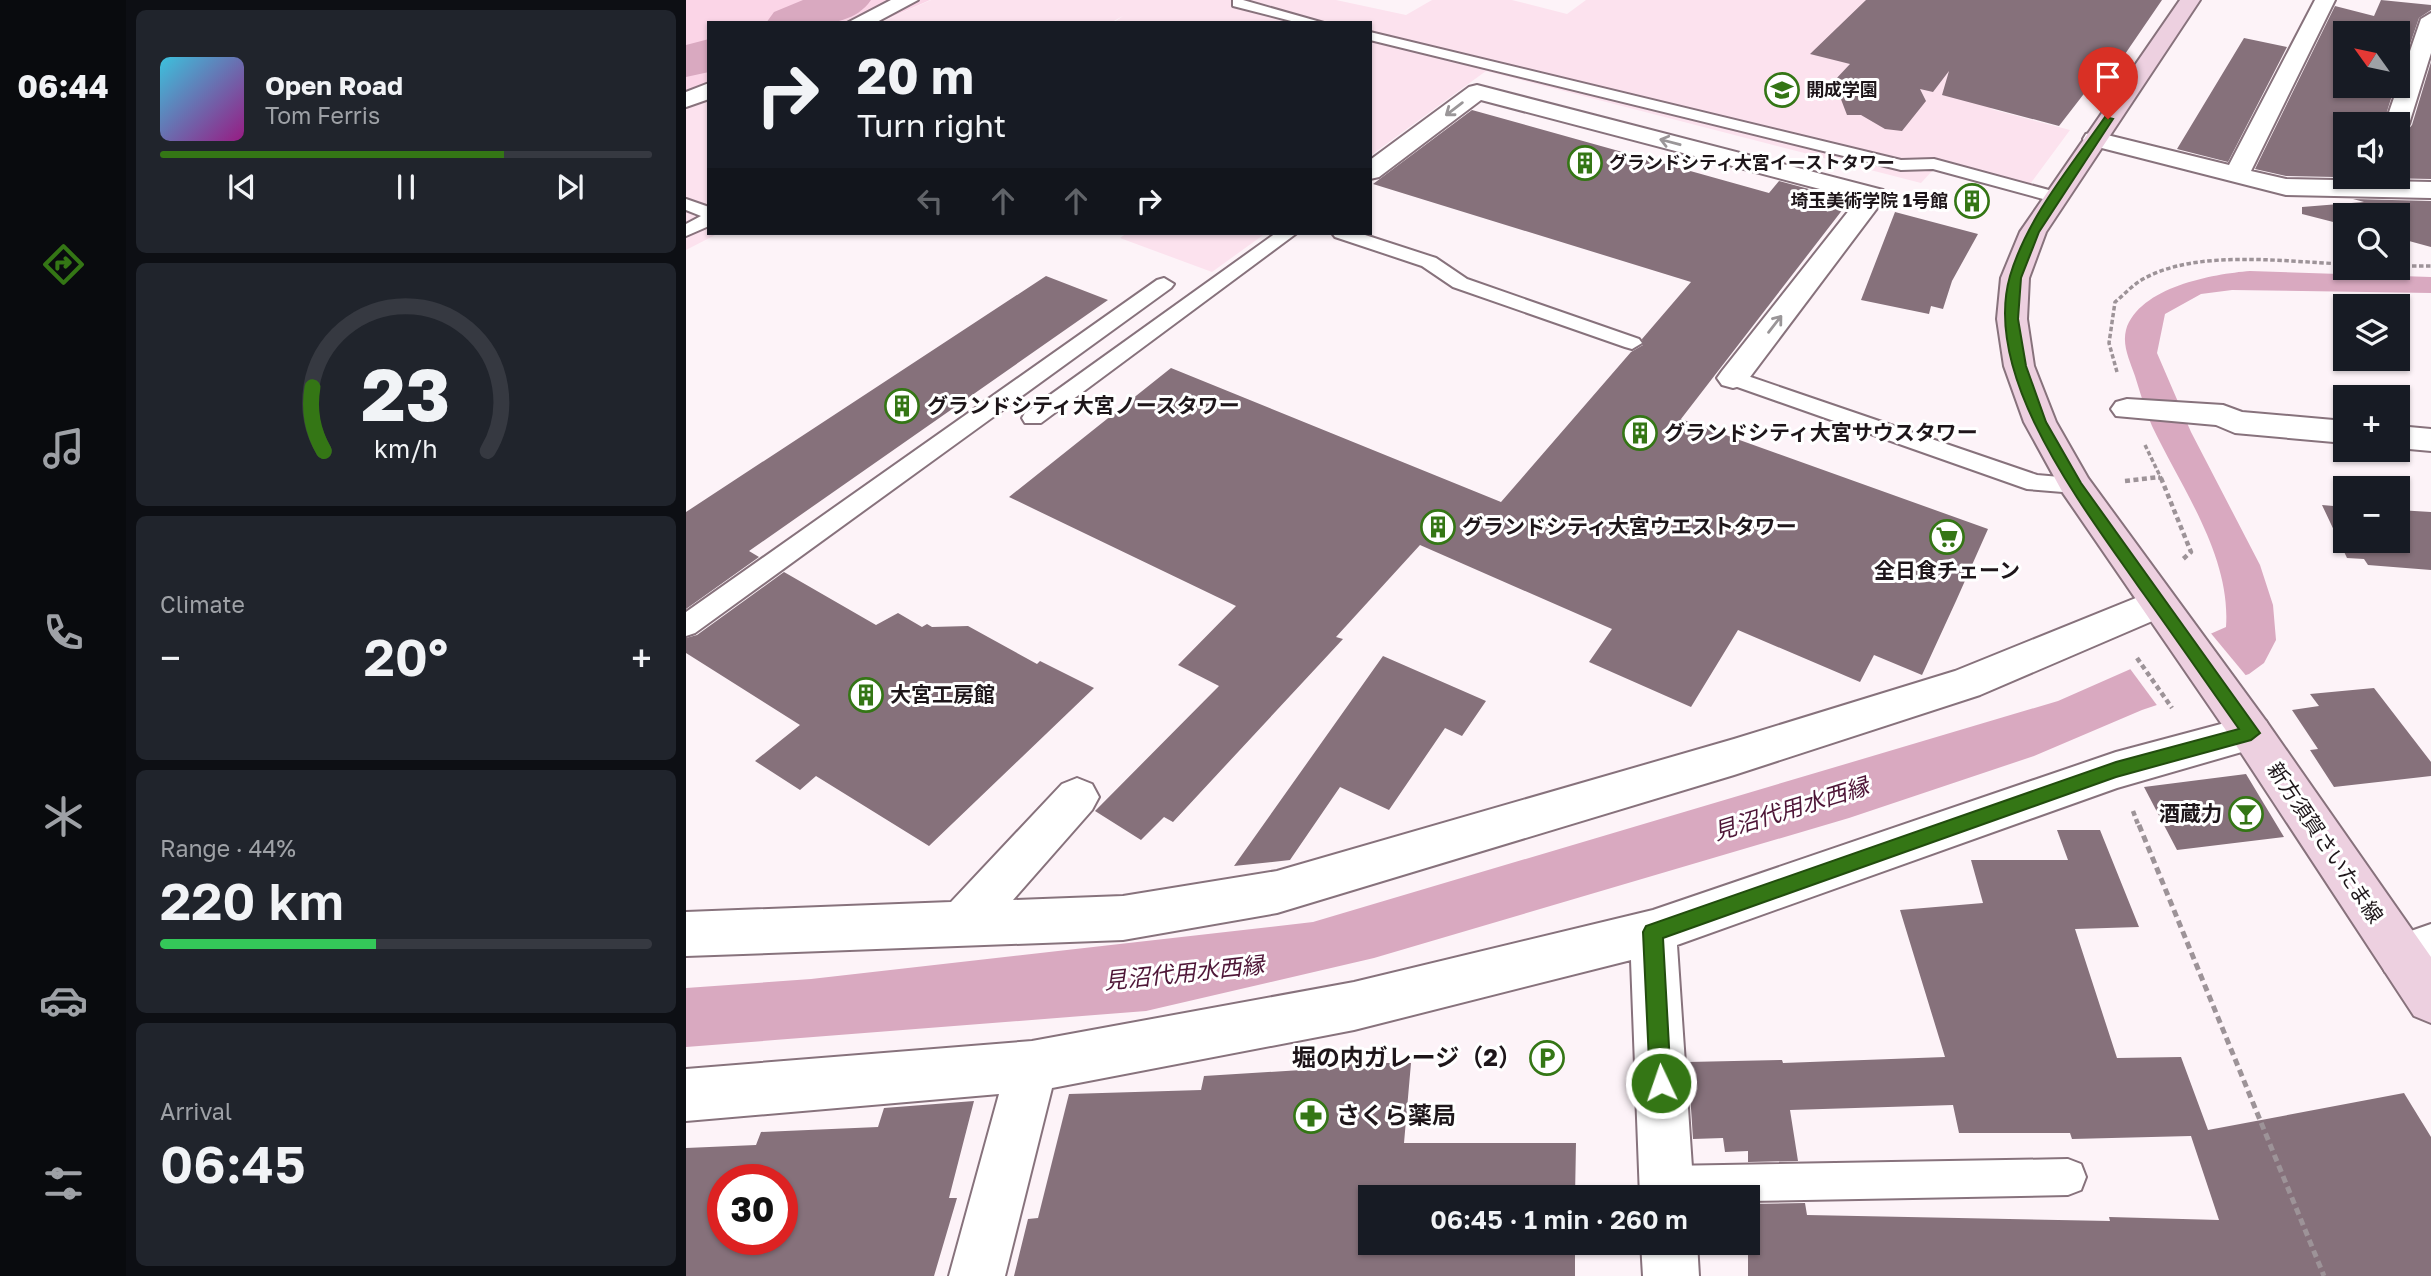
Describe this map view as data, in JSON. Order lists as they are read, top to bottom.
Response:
{
  "streets": {
    "main road": ["新方須賀さいたま線"]
  },
  "water": ["見沼代用水西縁"],
  "places": {
    "school or university": ["開成学園"],
    "building": [
      "グランドシティ大宮イーストタワー",
      "埼玉美術学院 1号館",
      "グランドシティ大宮ノースタワー",
      "グランドシティ大宮サウスタワー",
      "グランドシティ大宮ウエストタワー",
      "大宮工房館"
    ],
    "supermarket": ["全日食チェーン"],
    "bar": ["酒蔵力"],
    "parking": ["堀の内ガレージ（2）"],
    "pharmacy": ["さくら薬局"]
  },
  "north": "top left",
  "page": {
    "tabs": "06:44",
    "map_buttons": ["+", "−"],
    "turn": ["20 m", "Turn right"],
    "song": ["Open Road", "Tom Ferris"],
    "tile": [
      "Climate",
      ["Range · 44%", "220 km"],
      ["Arrival", "06:45"]
    ],
    "heat": ["−", "20°", "+"],
    "limit": "30",
    "trip": "06:45 · 1 min · 260 m",
    "gauge": ["23", "km/h"]
  }
}
